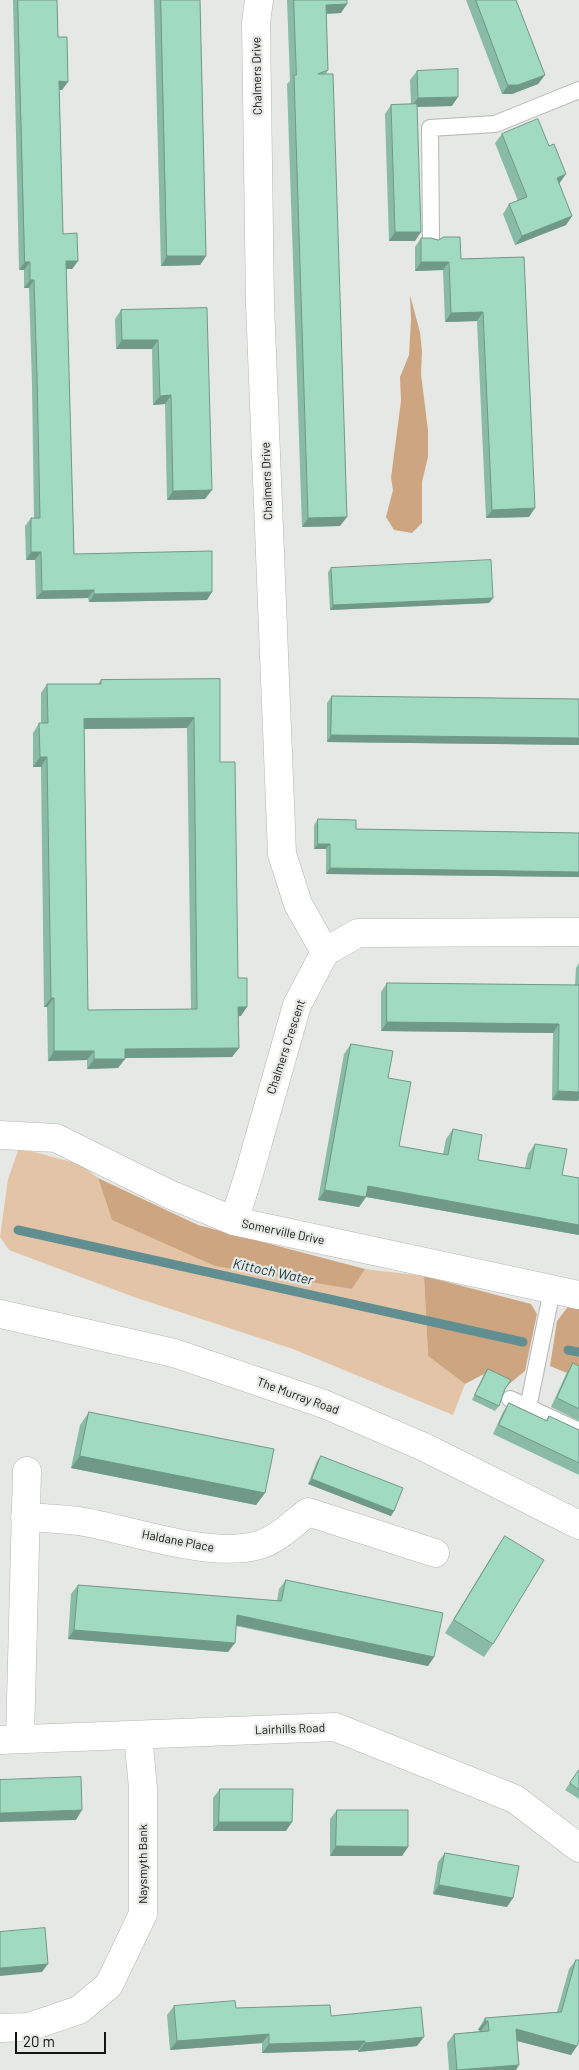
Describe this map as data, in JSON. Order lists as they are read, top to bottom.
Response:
{
  "streets": {
    "street": [
      "Chalmers Drive",
      "Chalmers Crescent",
      "Somerville Drive",
      "The Murray Road",
      "Haldane Place",
      "Lairhills Road",
      "Naysmyth Bank"
    ]
  },
  "crossings": [
    ["Chalmers Drive", "Chalmers Crescent"],
    ["Chalmers Crescent", "Somerville Drive"],
    ["Lairhills Road", "Naysmyth Bank"]
  ],
  "water": ["Kittoch Water"],
  "scale_bar": "20 m"
}
